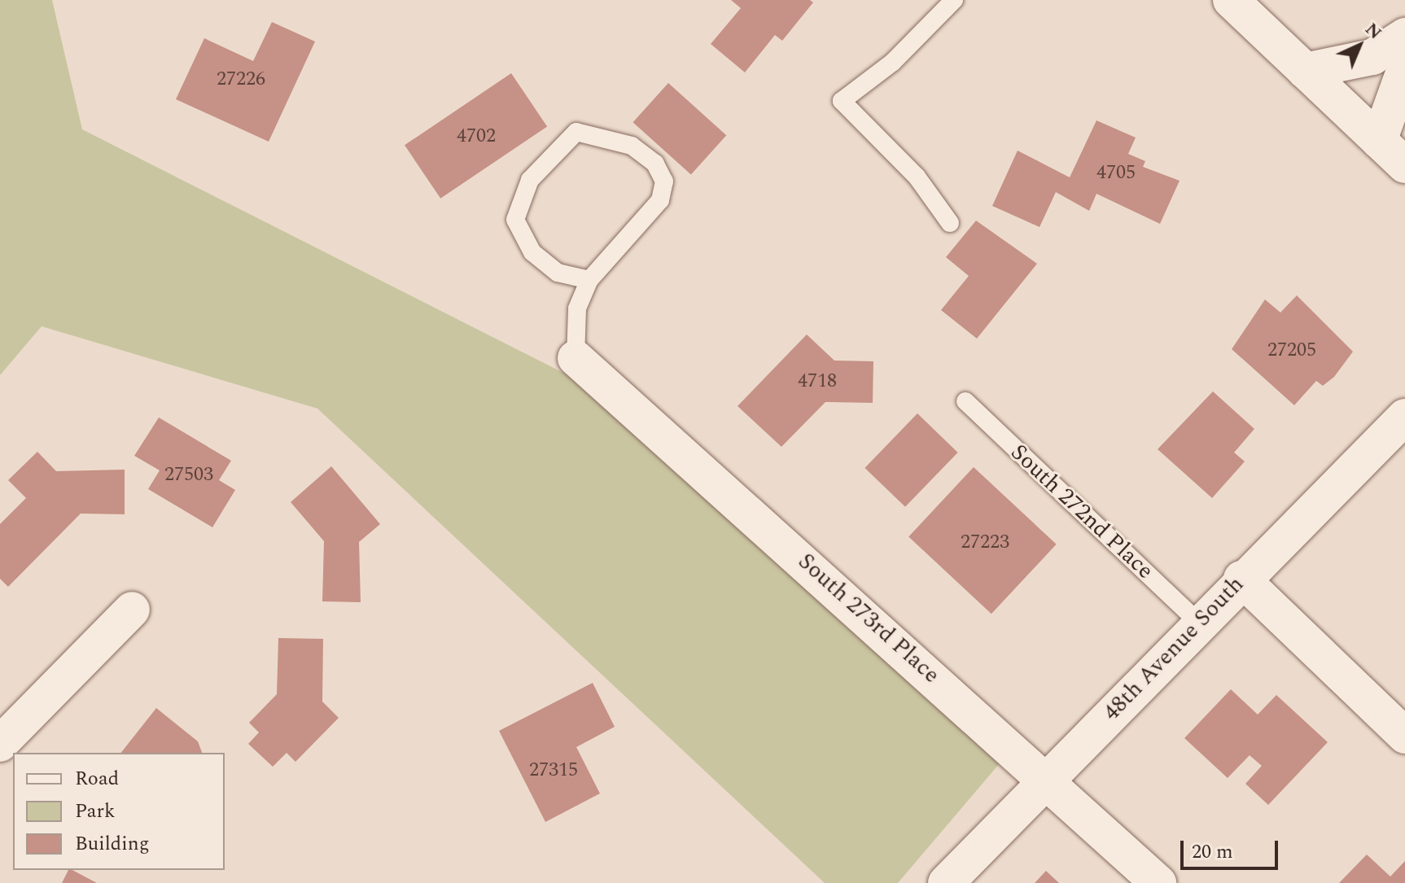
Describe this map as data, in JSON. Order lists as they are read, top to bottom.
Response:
{
  "streets": {
    "street": ["South 273rd Place", "48th Avenue South"],
    "lane": ["South 272nd Place"]
  },
  "crossings": [
    ["South 272nd Place", "48th Avenue South"],
    ["South 273rd Place", "48th Avenue South"]
  ],
  "house_numbers": [
    "27226",
    "4702",
    "4705",
    "27205",
    "4718",
    "27503",
    "27223",
    "27315"
  ],
  "legend": ["Road", "Park", "Building"],
  "scale_bar": "20 m",
  "north": "top right"
}
